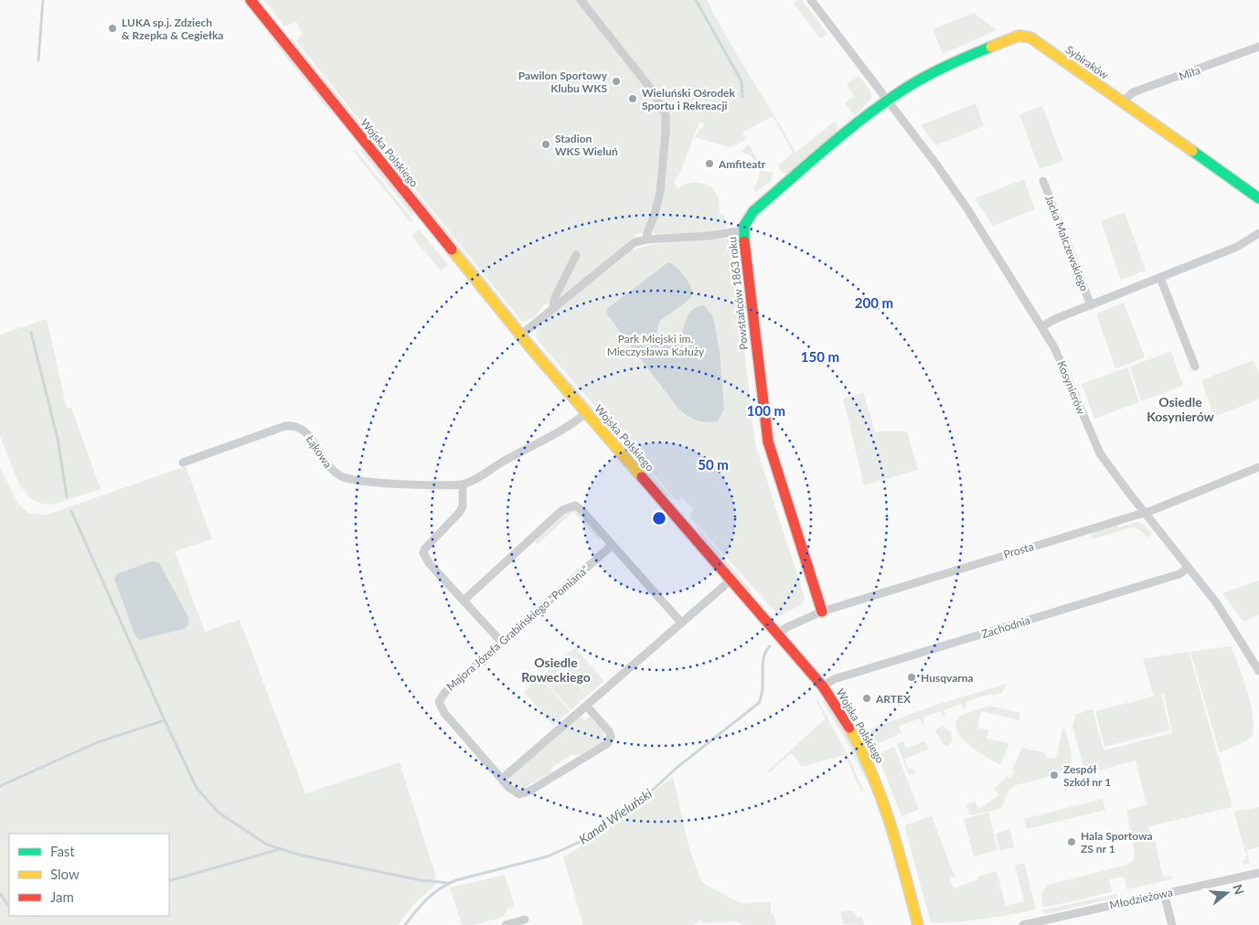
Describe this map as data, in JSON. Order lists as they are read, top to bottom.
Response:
{
  "streets": {
    "street": [
      "Sybiraków",
      "Miła",
      "Wojska Polskiego",
      "Jacka Malczewskiego",
      "Powstańców 1863 roku",
      "Kosynierów",
      "Łąkowa",
      "Prosta",
      "Zachodnia",
      "Majora Józefa Grabińskiego \"Pomiana\"",
      "Młodzieżowa"
    ]
  },
  "crossings": [
    ["Sybiraków", "Miła"],
    ["Sybiraków", "Powstańców 1863 roku"],
    ["Sybiraków", "Kosynierów"],
    ["Wojska Polskiego", "Łąkowa"],
    ["Wojska Polskiego", "Prosta"],
    ["Wojska Polskiego", "Zachodnia"],
    ["Jacka Malczewskiego", "Kosynierów"],
    ["Powstańców 1863 roku", "Kosynierów"],
    ["Powstańców 1863 roku", "Prosta"],
    ["Kosynierów", "Prosta"],
    ["Kosynierów", "Zachodnia"]
  ],
  "districts": ["Osiedle Kosynierów", "Osiedle Roweckiego"],
  "water": ["Kanał Wieluński"],
  "parks": ["Park Miejski im. Mieczysława Kałuży"],
  "places": [
    "LUKA sp.j. Zdziech & Rzepka & Cegiełka",
    "Pawilon Sportowy Klubu WKS",
    "Wieluński Ośrodek Sportu i Rekreacji",
    "Stadion WKS Wieluń",
    "Amfiteatr",
    "Husqvarna",
    "ARTEX",
    "Zespół Szkół nr 1",
    "Hala Sportowa ZS nr 1"
  ],
  "legend": ["Fast", "Slow", "Jam"],
  "north": "right",
  "rings": [
    "200 m",
    "150 m",
    "100 m",
    "50 m"
  ]
}
